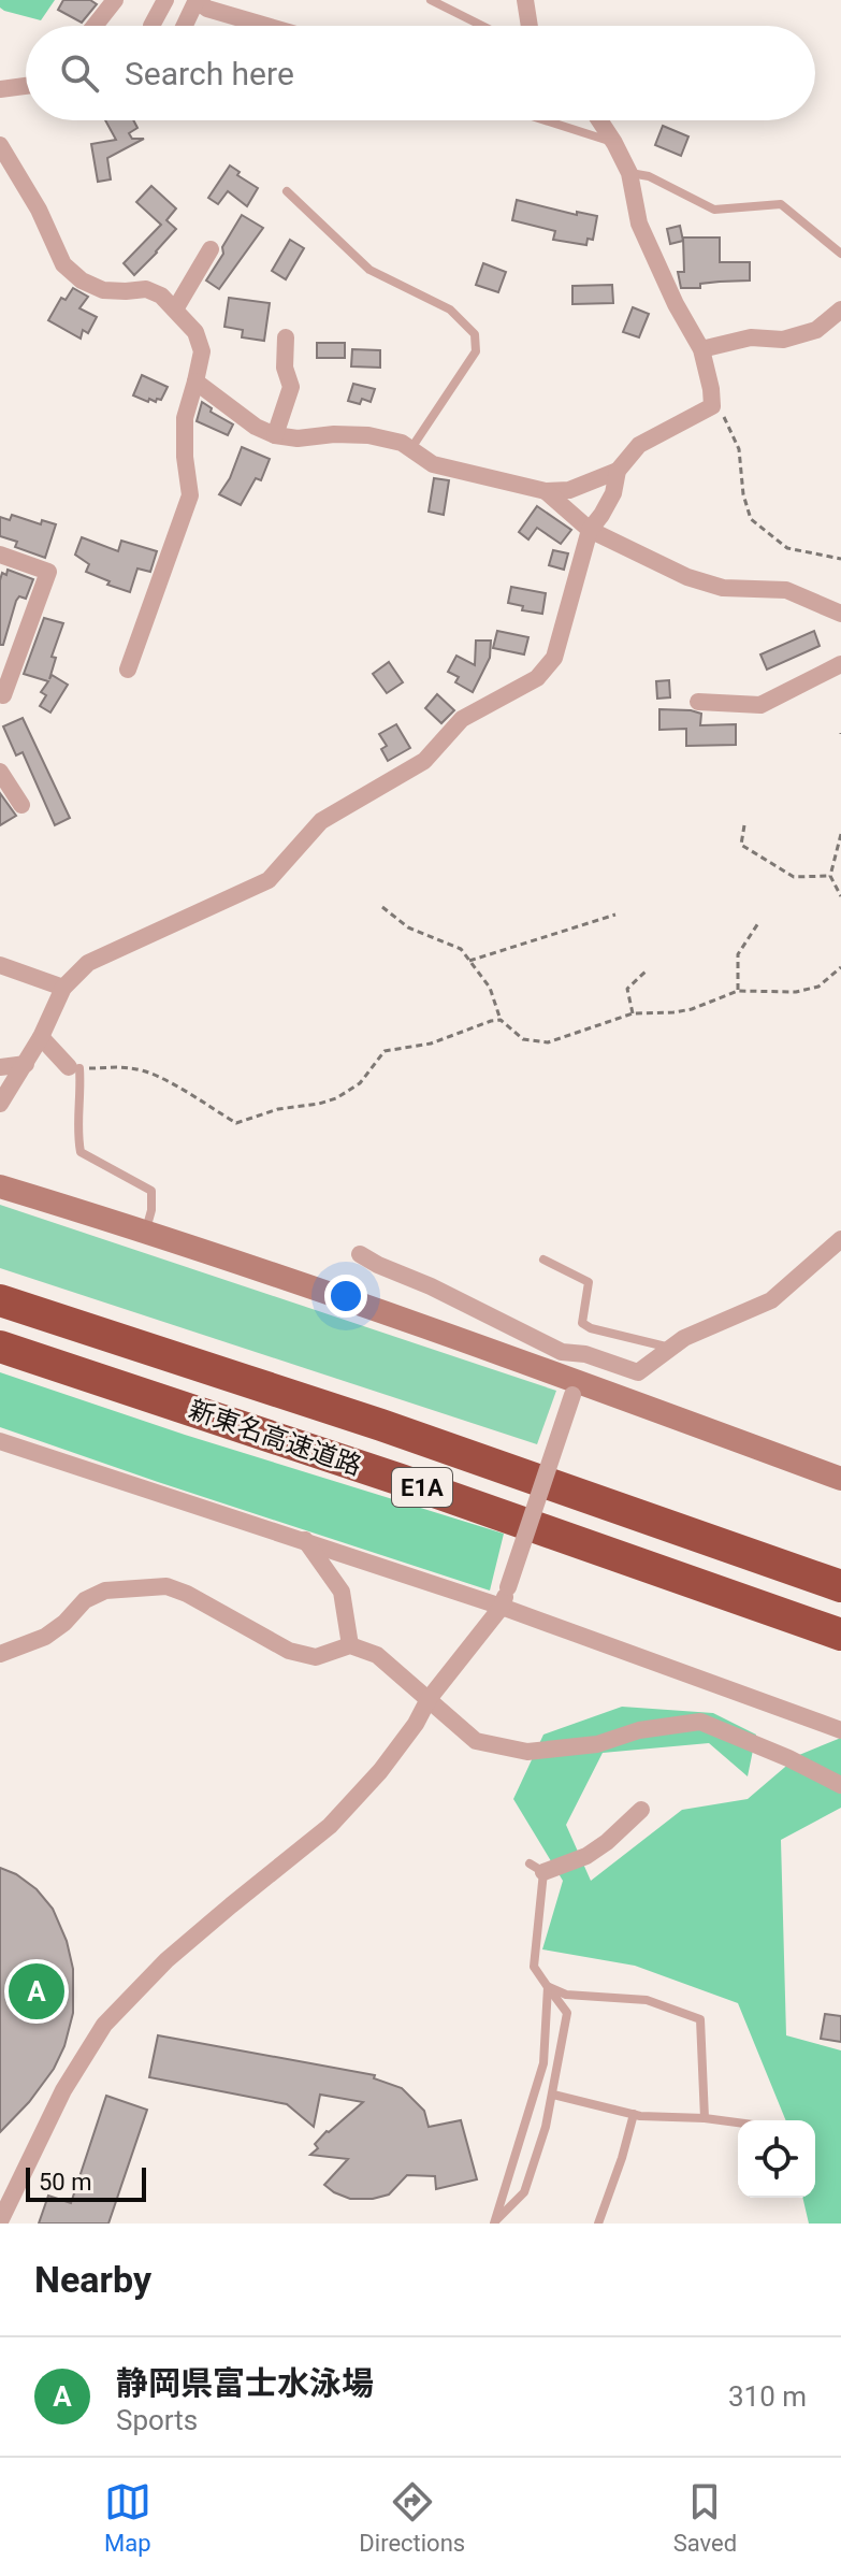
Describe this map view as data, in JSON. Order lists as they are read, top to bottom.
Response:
{
  "streets": {
    "highway": ["新東名高速道路", "E1A"]
  },
  "scale_bar": "50 m",
  "page": {
    "search": "Search here",
    "pins": "A",
    "scale": "50 m",
    "heading": "Nearby",
    "list": [
      {
        "mark": "A",
        "name": "静岡県富士水泳場",
        "note": "Sports",
        "value": "310 m"
      }
    ],
    "nav": ["Map", "Directions", "Saved"]
  }
}
